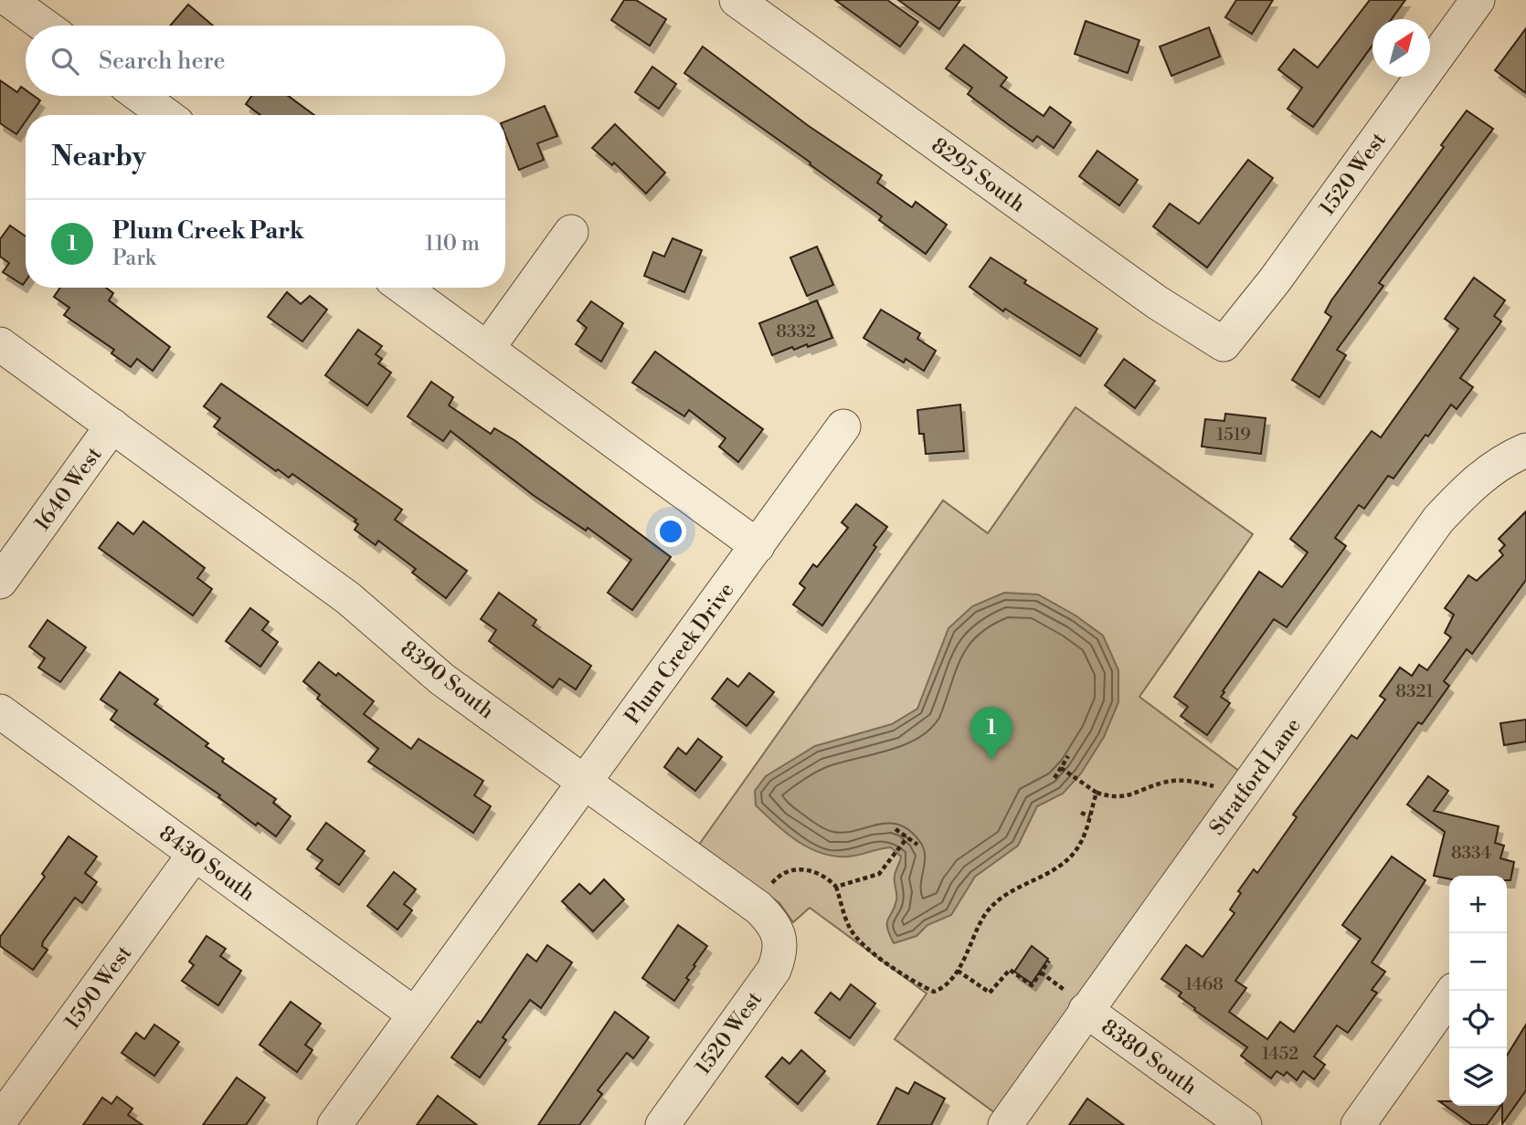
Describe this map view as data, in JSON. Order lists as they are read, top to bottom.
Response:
{
  "streets": {
    "street": [
      "1520 West",
      "8295 South",
      "1640 West",
      "Plum Creek Drive",
      "8390 South",
      "Stratford Lane",
      "8430 South",
      "1590 West",
      "8380 South"
    ]
  },
  "crossings": [
    ["1520 West", "8295 South"],
    ["1520 West", "8390 South"],
    ["1640 West", "8390 South"],
    ["Plum Creek Drive", "8390 South"],
    ["Plum Creek Drive", "8430 South"],
    ["Stratford Lane", "8380 South"],
    ["8430 South", "1590 West"]
  ],
  "house_numbers": [
    "8332",
    "1519",
    "8321",
    "8334",
    "1468",
    "1452"
  ],
  "north": "top right",
  "page": {
    "search": "Search here",
    "heading": "Nearby",
    "list": [
      {
        "mark": "1",
        "name": "Plum Creek Park",
        "note": "Park",
        "value": "110 m"
      }
    ],
    "pins": "1",
    "map_buttons": ["+", "−"]
  }
}
